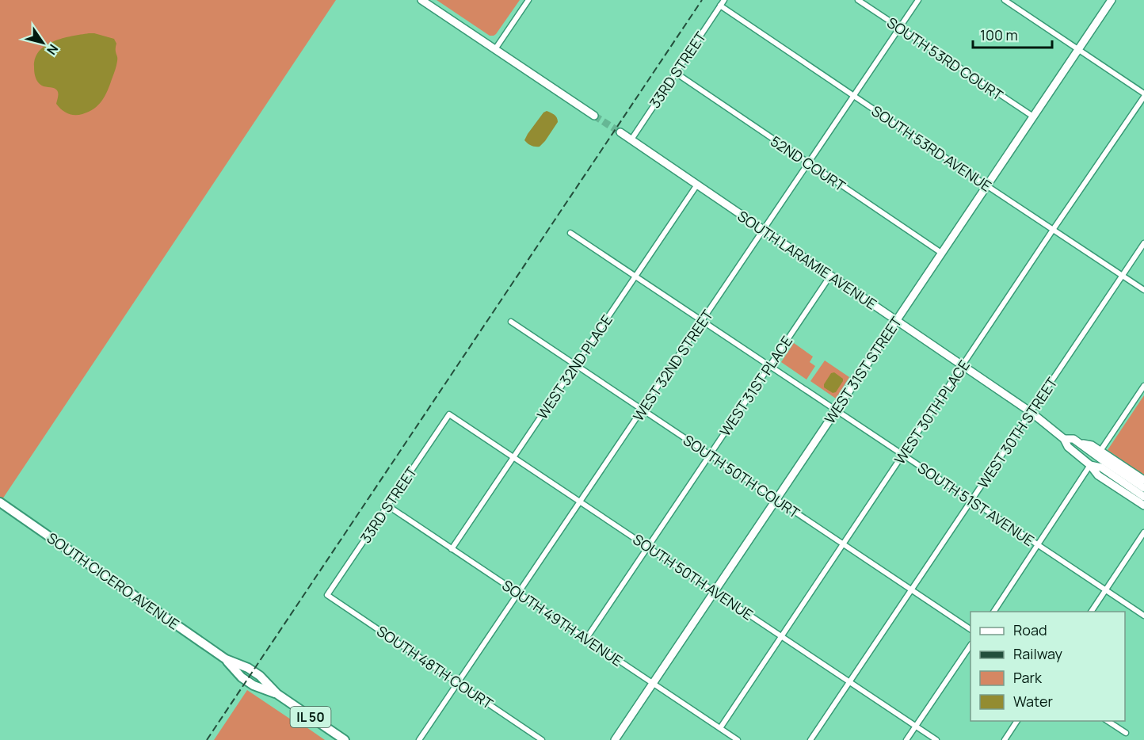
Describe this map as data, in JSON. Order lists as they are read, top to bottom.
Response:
{
  "streets": {
    "main road": [
      "SOUTH LARAMIE AVENUE",
      "WEST 31ST STREET",
      "SOUTH CICERO AVENUE",
      "IL 50"
    ],
    "street": [
      "SOUTH 53RD COURT",
      "33RD STREET",
      "SOUTH 53RD AVENUE",
      "52ND COURT",
      "WEST 32ND STREET",
      "WEST 32ND PLACE",
      "WEST 31ST PLACE",
      "WEST 30TH PLACE",
      "WEST 30TH STREET",
      "SOUTH 50TH COURT",
      "SOUTH 51ST AVENUE",
      "SOUTH 50TH AVENUE",
      "SOUTH 49TH AVENUE",
      "SOUTH 48TH COURT"
    ]
  },
  "crossings": [
    ["SOUTH 53RD COURT", "WEST 32ND STREET"],
    ["SOUTH 53RD COURT", "WEST 31ST STREET"],
    ["33RD STREET", "SOUTH 53RD AVENUE"],
    ["33RD STREET", "52ND COURT"],
    ["33RD STREET", "SOUTH LARAMIE AVENUE"],
    ["33RD STREET", "SOUTH 50TH AVENUE"],
    ["33RD STREET", "SOUTH 49TH AVENUE"],
    ["33RD STREET", "SOUTH 48TH COURT"],
    ["SOUTH 53RD AVENUE", "WEST 32ND STREET"],
    ["SOUTH 53RD AVENUE", "WEST 31ST STREET"],
    ["SOUTH 53RD AVENUE", "WEST 30TH PLACE"],
    ["SOUTH 53RD AVENUE", "WEST 30TH STREET"],
    ["52ND COURT", "WEST 32ND STREET"],
    ["52ND COURT", "WEST 31ST STREET"],
    ["SOUTH LARAMIE AVENUE", "WEST 32ND STREET"],
    ["SOUTH LARAMIE AVENUE", "WEST 32ND PLACE"],
    ["SOUTH LARAMIE AVENUE", "WEST 31ST STREET"],
    ["SOUTH LARAMIE AVENUE", "WEST 31ST PLACE"],
    ["SOUTH LARAMIE AVENUE", "WEST 30TH PLACE"],
    ["SOUTH LARAMIE AVENUE", "WEST 30TH STREET"],
    ["WEST 32ND STREET", "SOUTH 50TH COURT"],
    ["WEST 32ND STREET", "SOUTH 51ST AVENUE"],
    ["WEST 32ND STREET", "SOUTH 50TH AVENUE"],
    ["WEST 32ND STREET", "SOUTH 49TH AVENUE"],
    ["WEST 32ND STREET", "SOUTH 48TH COURT"],
    ["WEST 32ND PLACE", "SOUTH 50TH COURT"],
    ["WEST 32ND PLACE", "SOUTH 51ST AVENUE"],
    ["WEST 32ND PLACE", "SOUTH 50TH AVENUE"],
    ["WEST 32ND PLACE", "SOUTH 49TH AVENUE"],
    ["WEST 31ST STREET", "SOUTH 50TH COURT"],
    ["WEST 31ST STREET", "SOUTH 51ST AVENUE"],
    ["WEST 31ST STREET", "SOUTH 50TH AVENUE"],
    ["WEST 31ST STREET", "SOUTH 49TH AVENUE"],
    ["WEST 31ST PLACE", "SOUTH 50TH COURT"],
    ["WEST 31ST PLACE", "SOUTH 51ST AVENUE"],
    ["WEST 31ST PLACE", "SOUTH 50TH AVENUE"],
    ["WEST 31ST PLACE", "SOUTH 49TH AVENUE"],
    ["WEST 30TH PLACE", "SOUTH 50TH COURT"],
    ["WEST 30TH PLACE", "SOUTH 51ST AVENUE"],
    ["WEST 30TH PLACE", "SOUTH 50TH AVENUE"],
    ["WEST 30TH PLACE", "SOUTH 49TH AVENUE"],
    ["WEST 30TH STREET", "SOUTH 50TH COURT"],
    ["WEST 30TH STREET", "SOUTH 51ST AVENUE"],
    ["WEST 30TH STREET", "SOUTH 50TH AVENUE"]
  ],
  "legend": [
    "Road",
    "Railway",
    "Park",
    "Water"
  ],
  "scale_bar": "100 m",
  "north": "bottom right"
}
